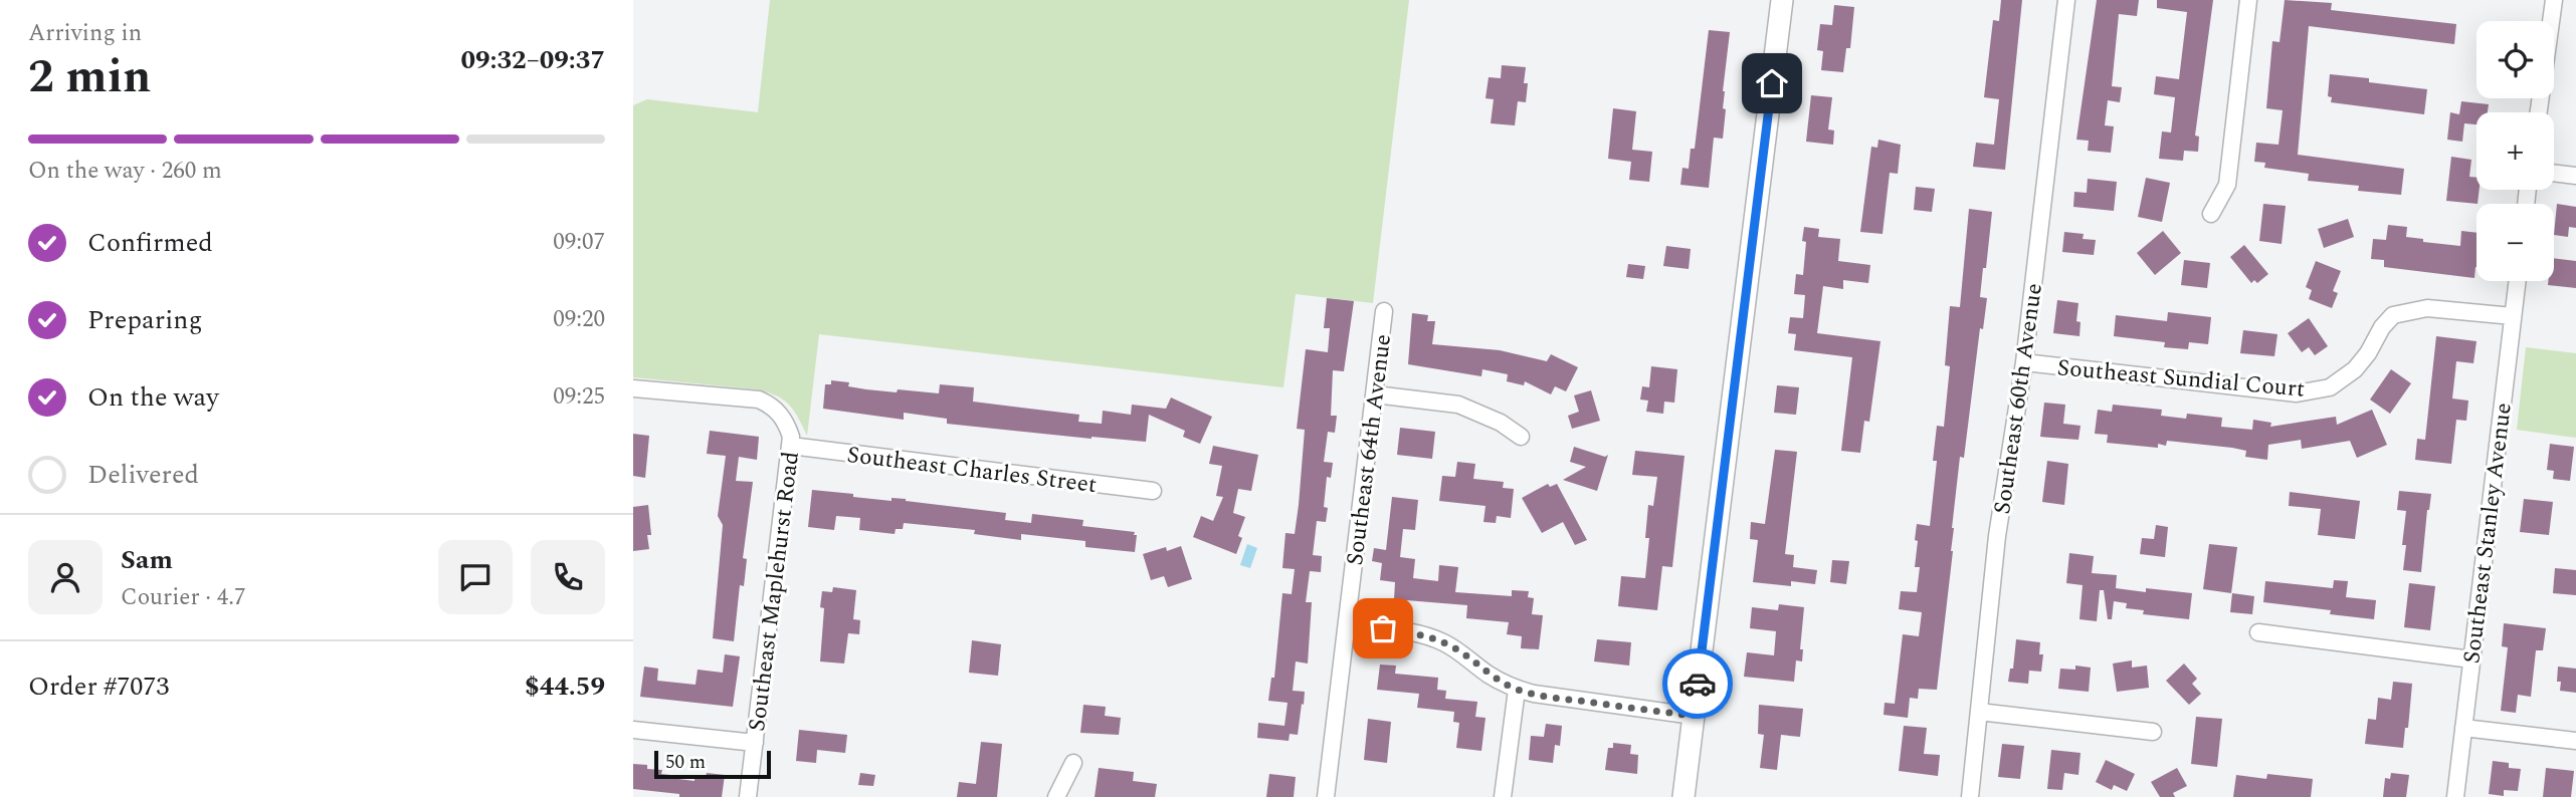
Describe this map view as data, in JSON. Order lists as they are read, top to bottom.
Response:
{
  "streets": {
    "street": [
      "Southeast Sundial Court",
      "Southeast 60th Avenue",
      "Southeast 64th Avenue",
      "Southeast Charles Street",
      "Southeast Stanley Avenue",
      "Southeast Maplehurst Road"
    ]
  },
  "crossings": [
    ["Southeast Sundial Court", "Southeast 60th Avenue"],
    ["Southeast Sundial Court", "Southeast Stanley Avenue"],
    ["Southeast Charles Street", "Southeast Maplehurst Road"]
  ],
  "scale_bar": "50 m",
  "page": {
    "heading": ["2 min", "Arriving in", "09:32–09:37"],
    "panel": [
      "Sam",
      "Courier · 4.7",
      "Order #7073",
      "$44.59"
    ],
    "map_buttons": ["+", "−"],
    "bar": "On the way · 260 m",
    "list": [
      ["Confirmed", "09:07"],
      ["Preparing", "09:20"],
      ["On the way", "09:25"],
      "Delivered"
    ],
    "scale": "50 m"
  }
}
